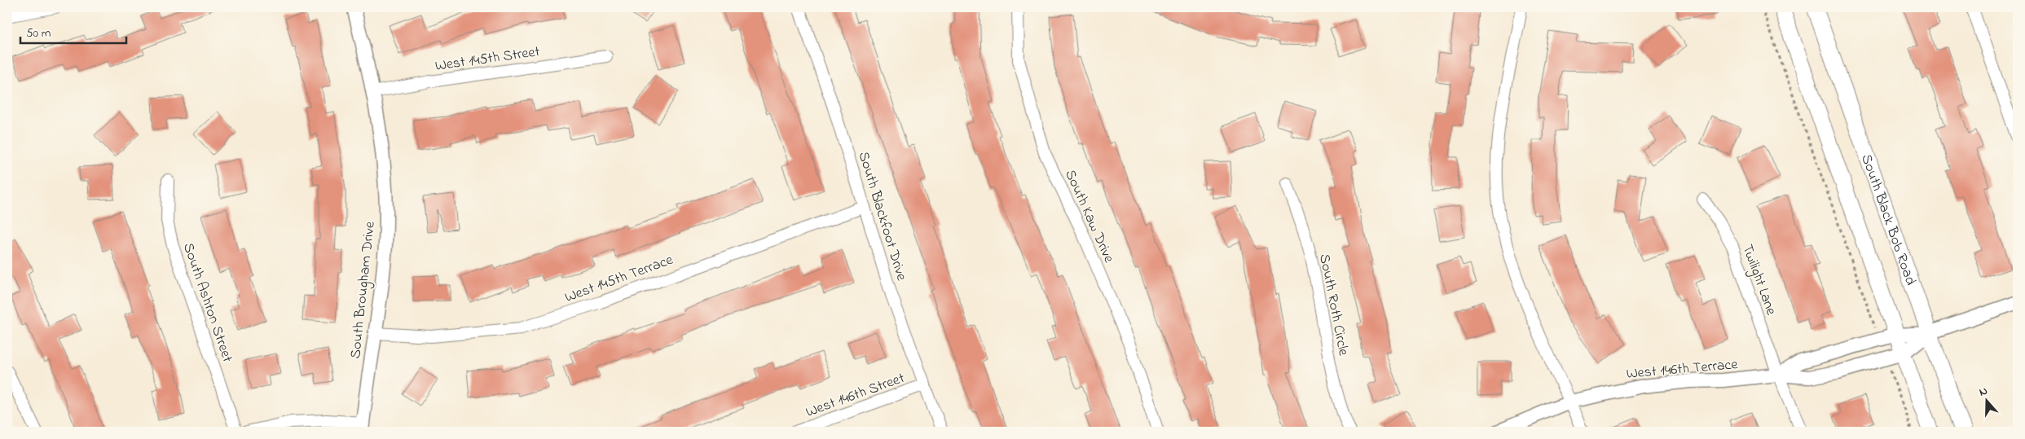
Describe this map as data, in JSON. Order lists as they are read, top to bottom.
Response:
{
  "streets": {
    "main road": ["South Black Bob Road"],
    "street": [
      "West 145th Street",
      "South Blackfoot Drive",
      "South Kaw Drive",
      "West 145th Terrace",
      "Twilight Lane",
      "South Brougham Drive",
      "South Ashton Street",
      "South Roth Circle",
      "West 146th Terrace",
      "West 146th Street"
    ]
  },
  "crossings": [
    ["West 145th Street", "South Brougham Drive"],
    ["South Blackfoot Drive", "West 145th Terrace"],
    ["South Blackfoot Drive", "West 146th Street"],
    ["South Black Bob Road", "West 146th Terrace"],
    ["West 145th Terrace", "South Brougham Drive"],
    ["Twilight Lane", "West 146th Terrace"]
  ],
  "scale_bar": "50 m",
  "north": "top"
}
